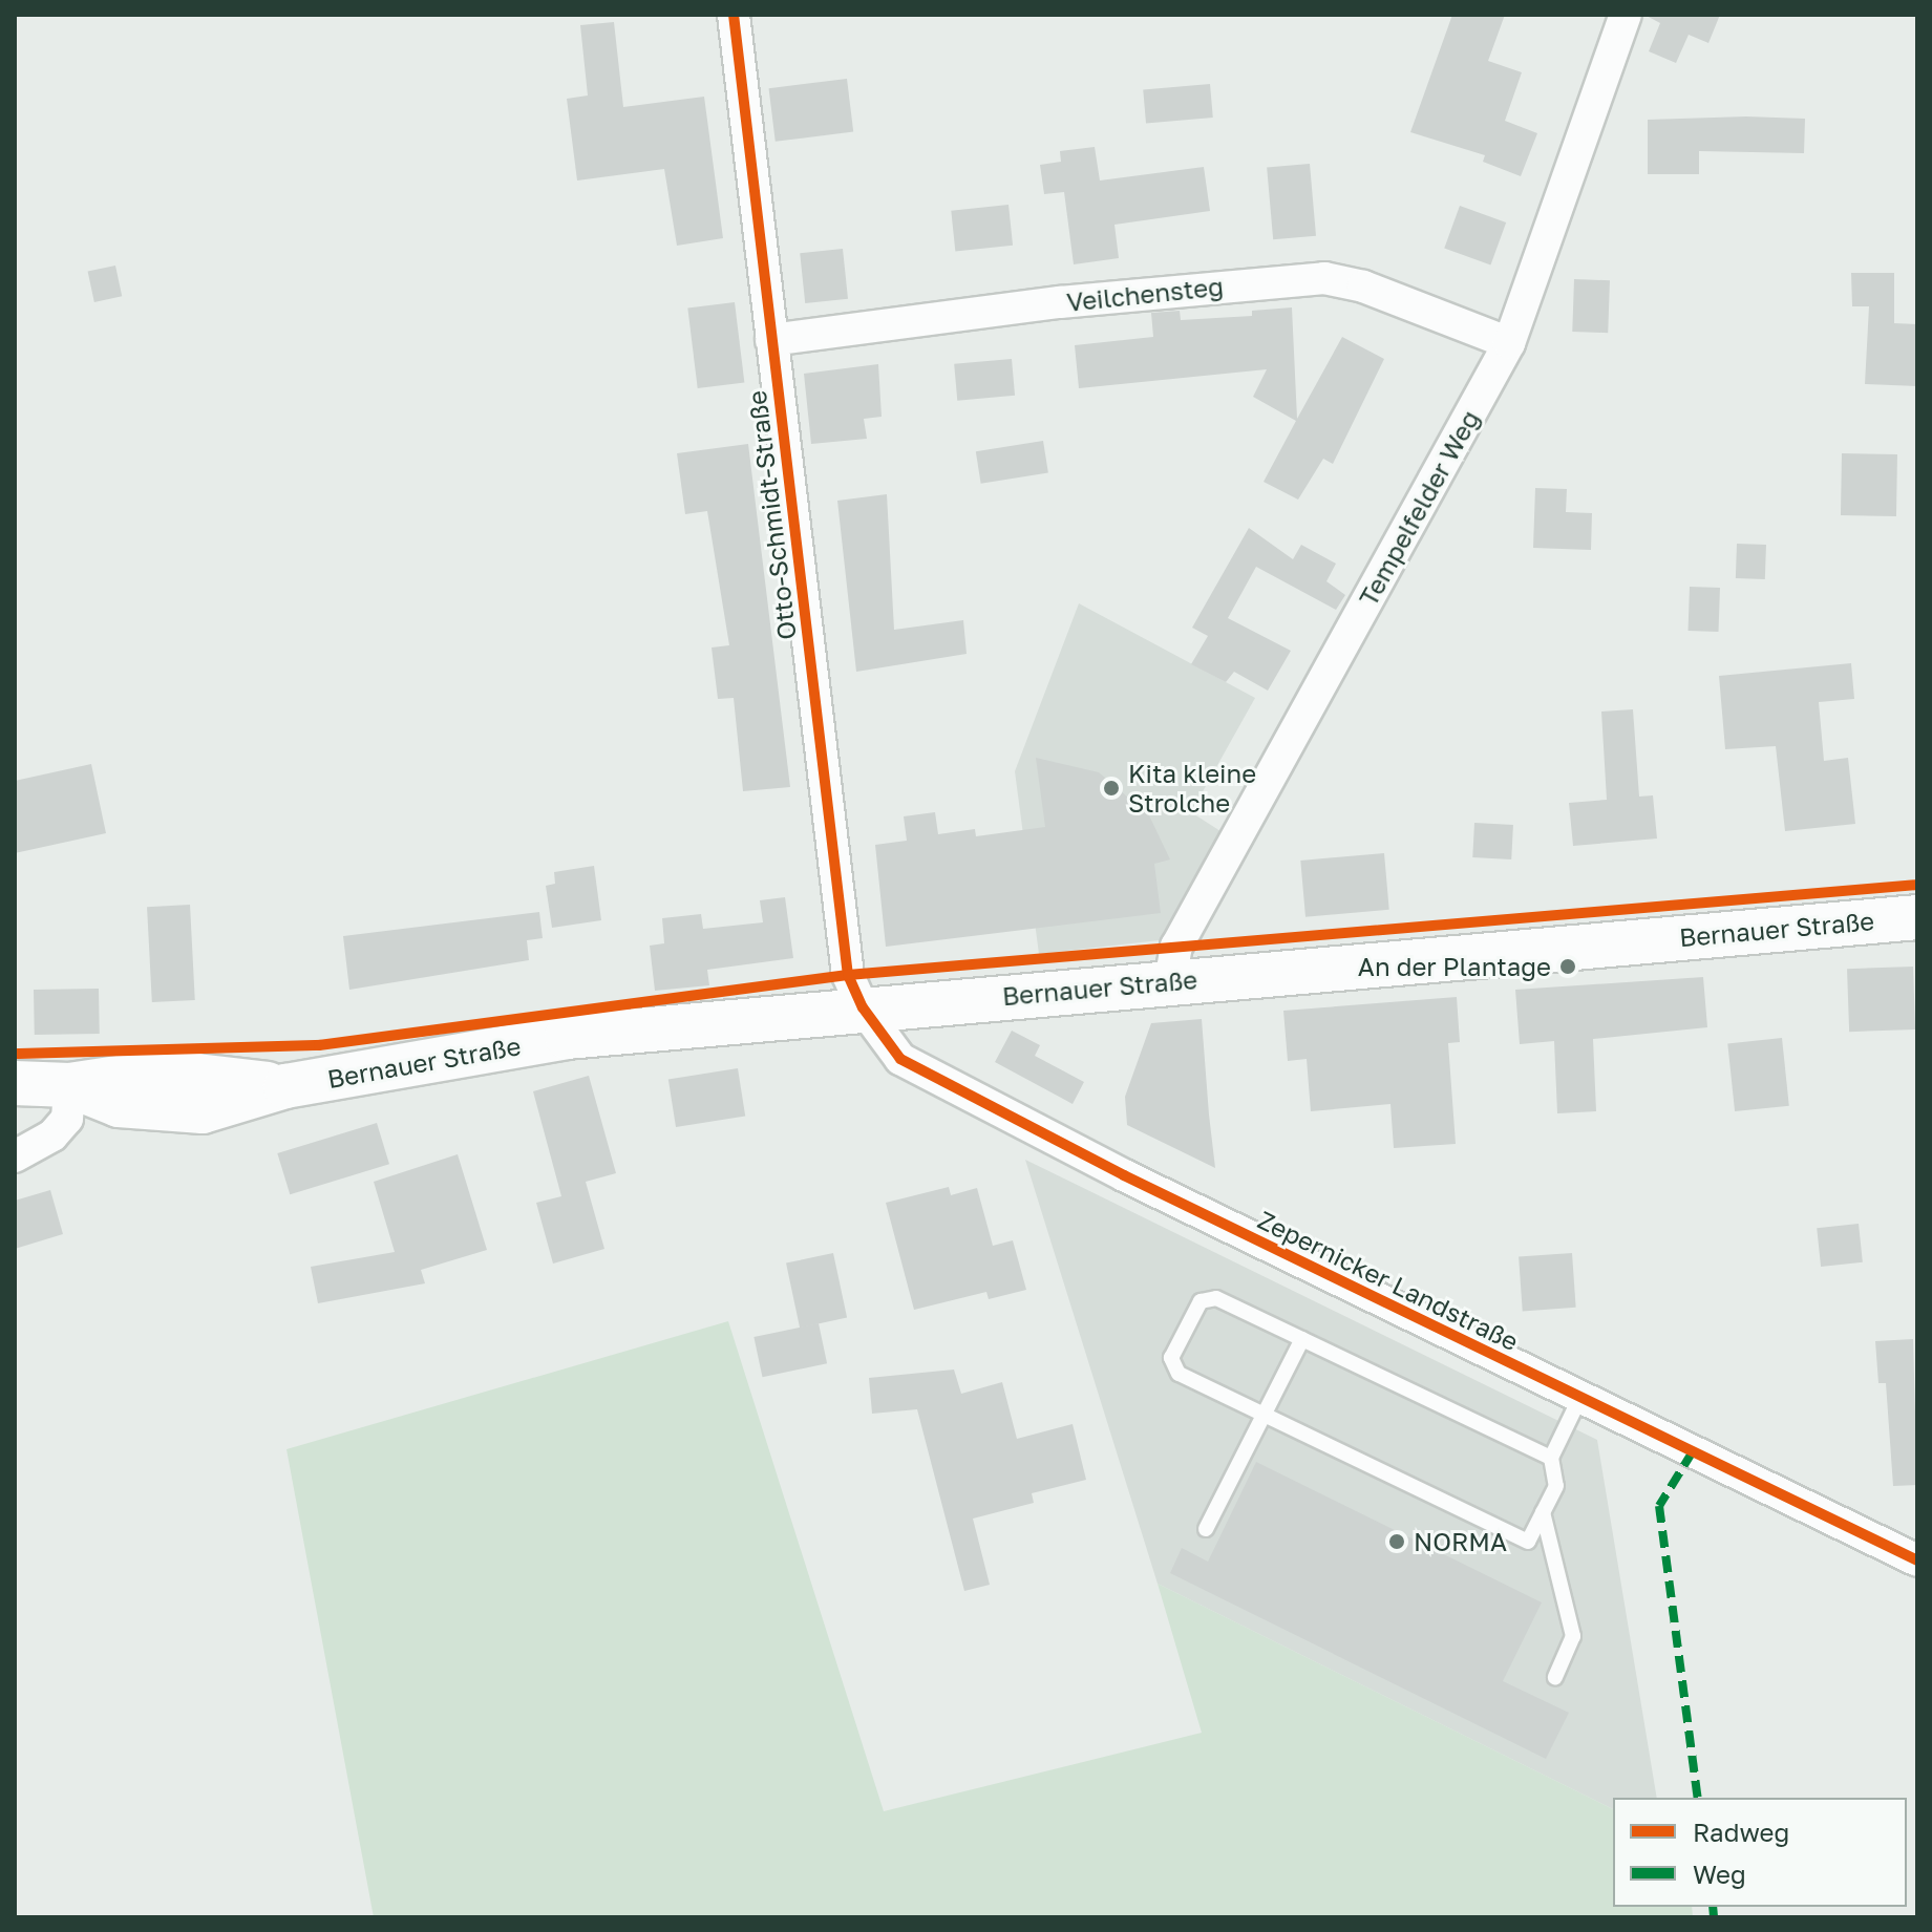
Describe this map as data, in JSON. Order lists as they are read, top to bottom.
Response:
{
  "streets": {
    "main road": ["Bernauer Straße"],
    "street": [
      "Veilchensteg",
      "Tempelfelder Weg",
      "Otto-Schmidt-Straße",
      "Zepernicker Landstraße"
    ]
  },
  "crossings": [
    ["Veilchensteg", "Tempelfelder Weg"],
    ["Veilchensteg", "Otto-Schmidt-Straße"],
    ["Tempelfelder Weg", "Bernauer Straße"],
    ["Otto-Schmidt-Straße", "Bernauer Straße"],
    ["Otto-Schmidt-Straße", "Zepernicker Landstraße"],
    ["Bernauer Straße", "Zepernicker Landstraße"]
  ],
  "places": ["Kita kleine Strolche", "An der Plantage", "NORMA"],
  "legend": ["Radweg", "Weg"]
}
